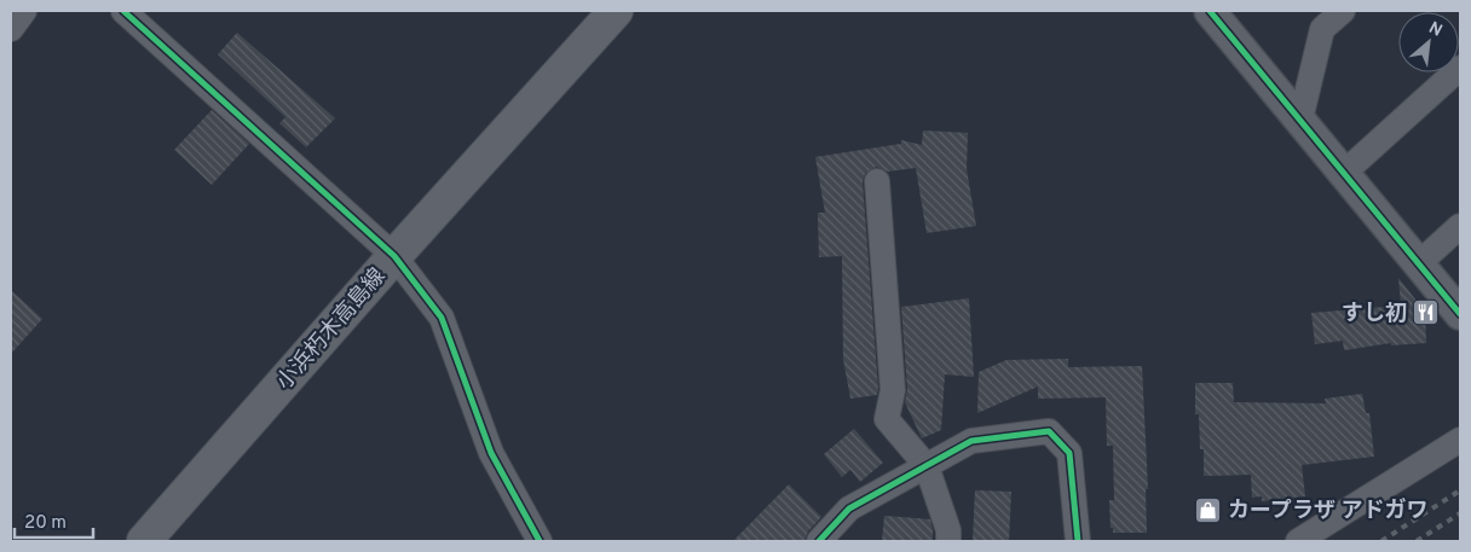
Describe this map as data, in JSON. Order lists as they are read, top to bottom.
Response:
{
  "streets": {
    "main road": ["小浜朽木高島線"]
  },
  "places": {
    "restaurant": ["すし初"],
    "shop": ["カープラザ アドガワ"]
  },
  "scale_bar": "20 m",
  "north": "top right"
}
